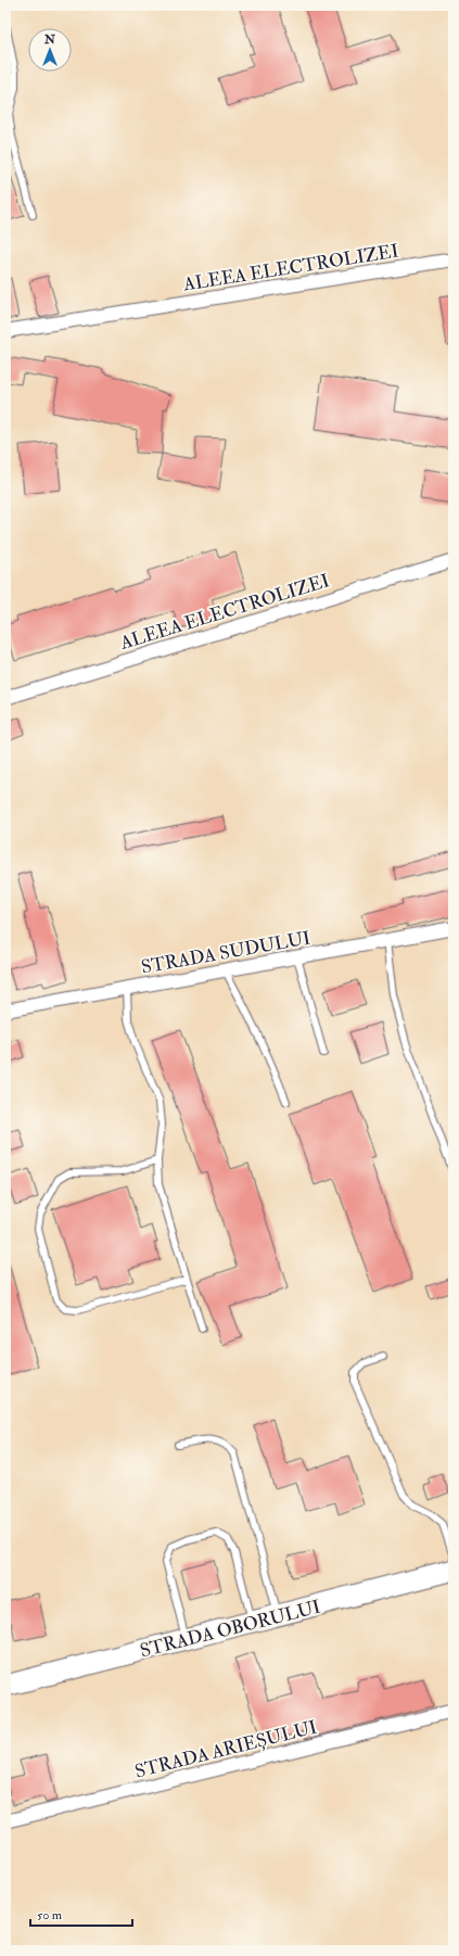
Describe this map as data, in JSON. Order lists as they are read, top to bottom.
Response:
{
  "streets": {
    "main road": ["STRADA OBORULUI"],
    "street": ["ALEEA ELECTROLIZEI", "STRADA SUDULUI", "STRADA ARIEȘULUI"]
  },
  "scale_bar": "50 m",
  "north": "top"
}
